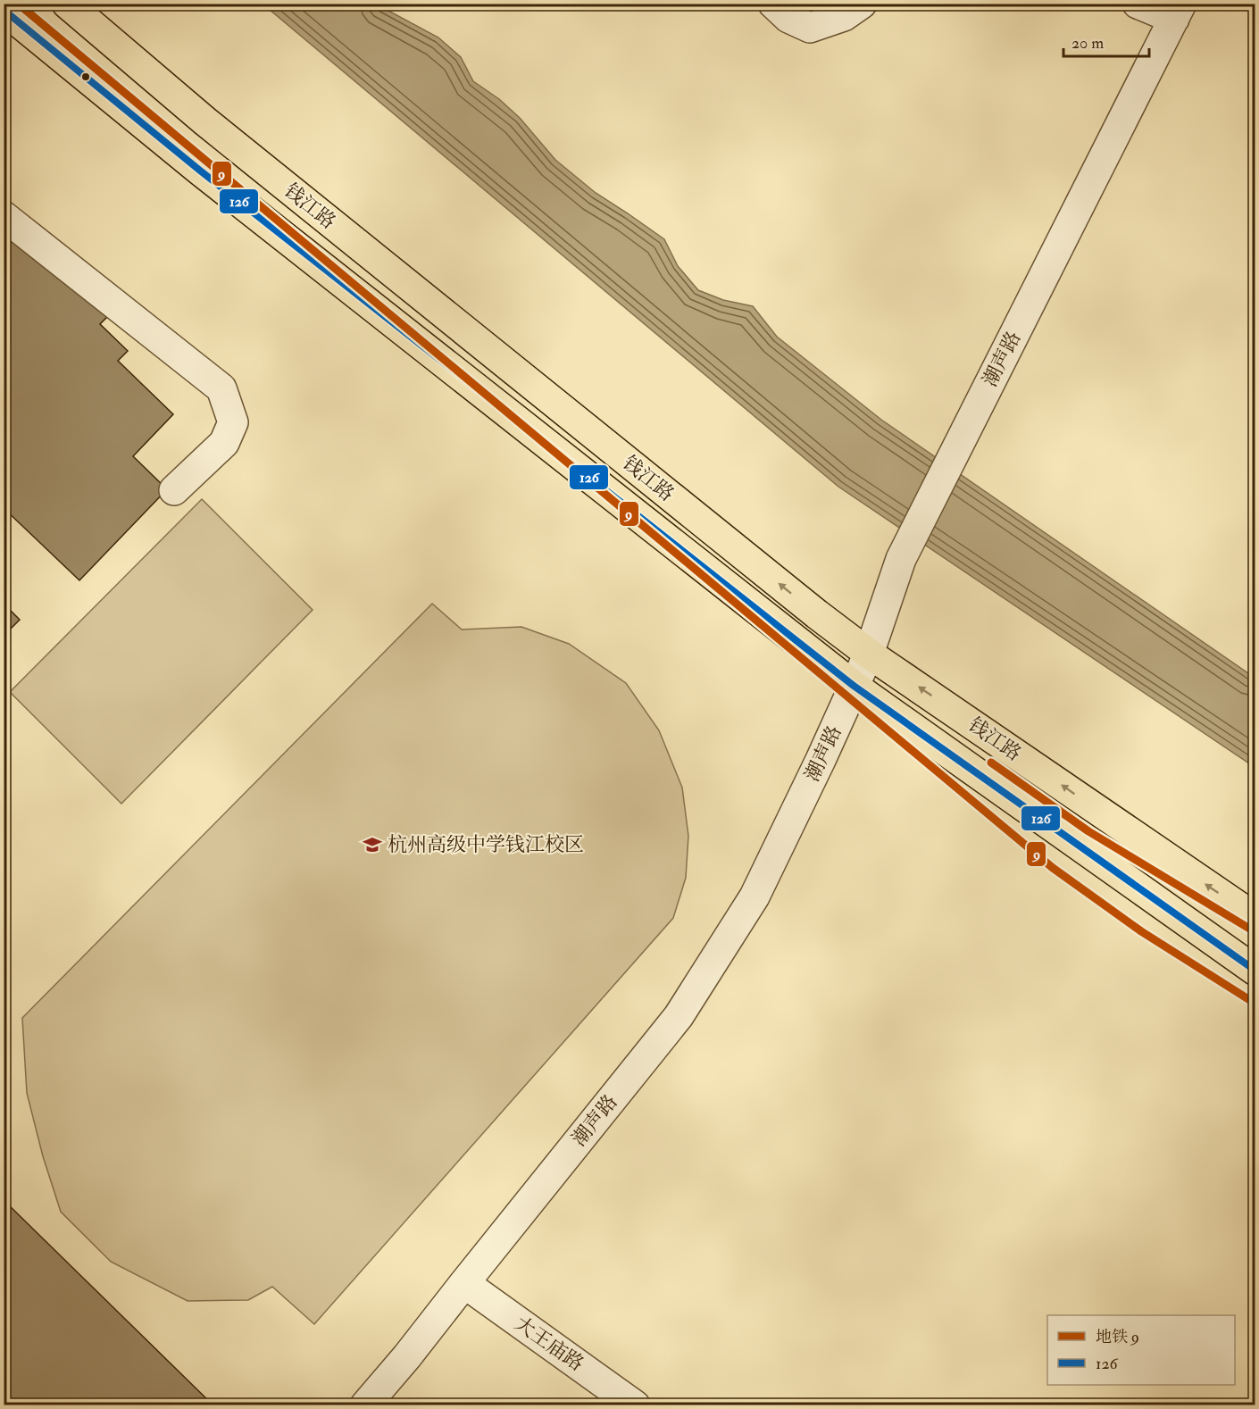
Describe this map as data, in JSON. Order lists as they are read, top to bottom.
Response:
{
  "streets": {
    "main road": ["钱江路"],
    "street": ["潮声路", "大王庙路"]
  },
  "crossings": [
    ["钱江路", "潮声路"],
    ["潮声路", "大王庙路"]
  ],
  "places": {
    "school or university": ["杭州高级中学钱江校区"]
  },
  "lines": ["metro line 9", "transit line 126"],
  "legend": ["地铁 9", "126"],
  "scale_bar": "20 m"
}
